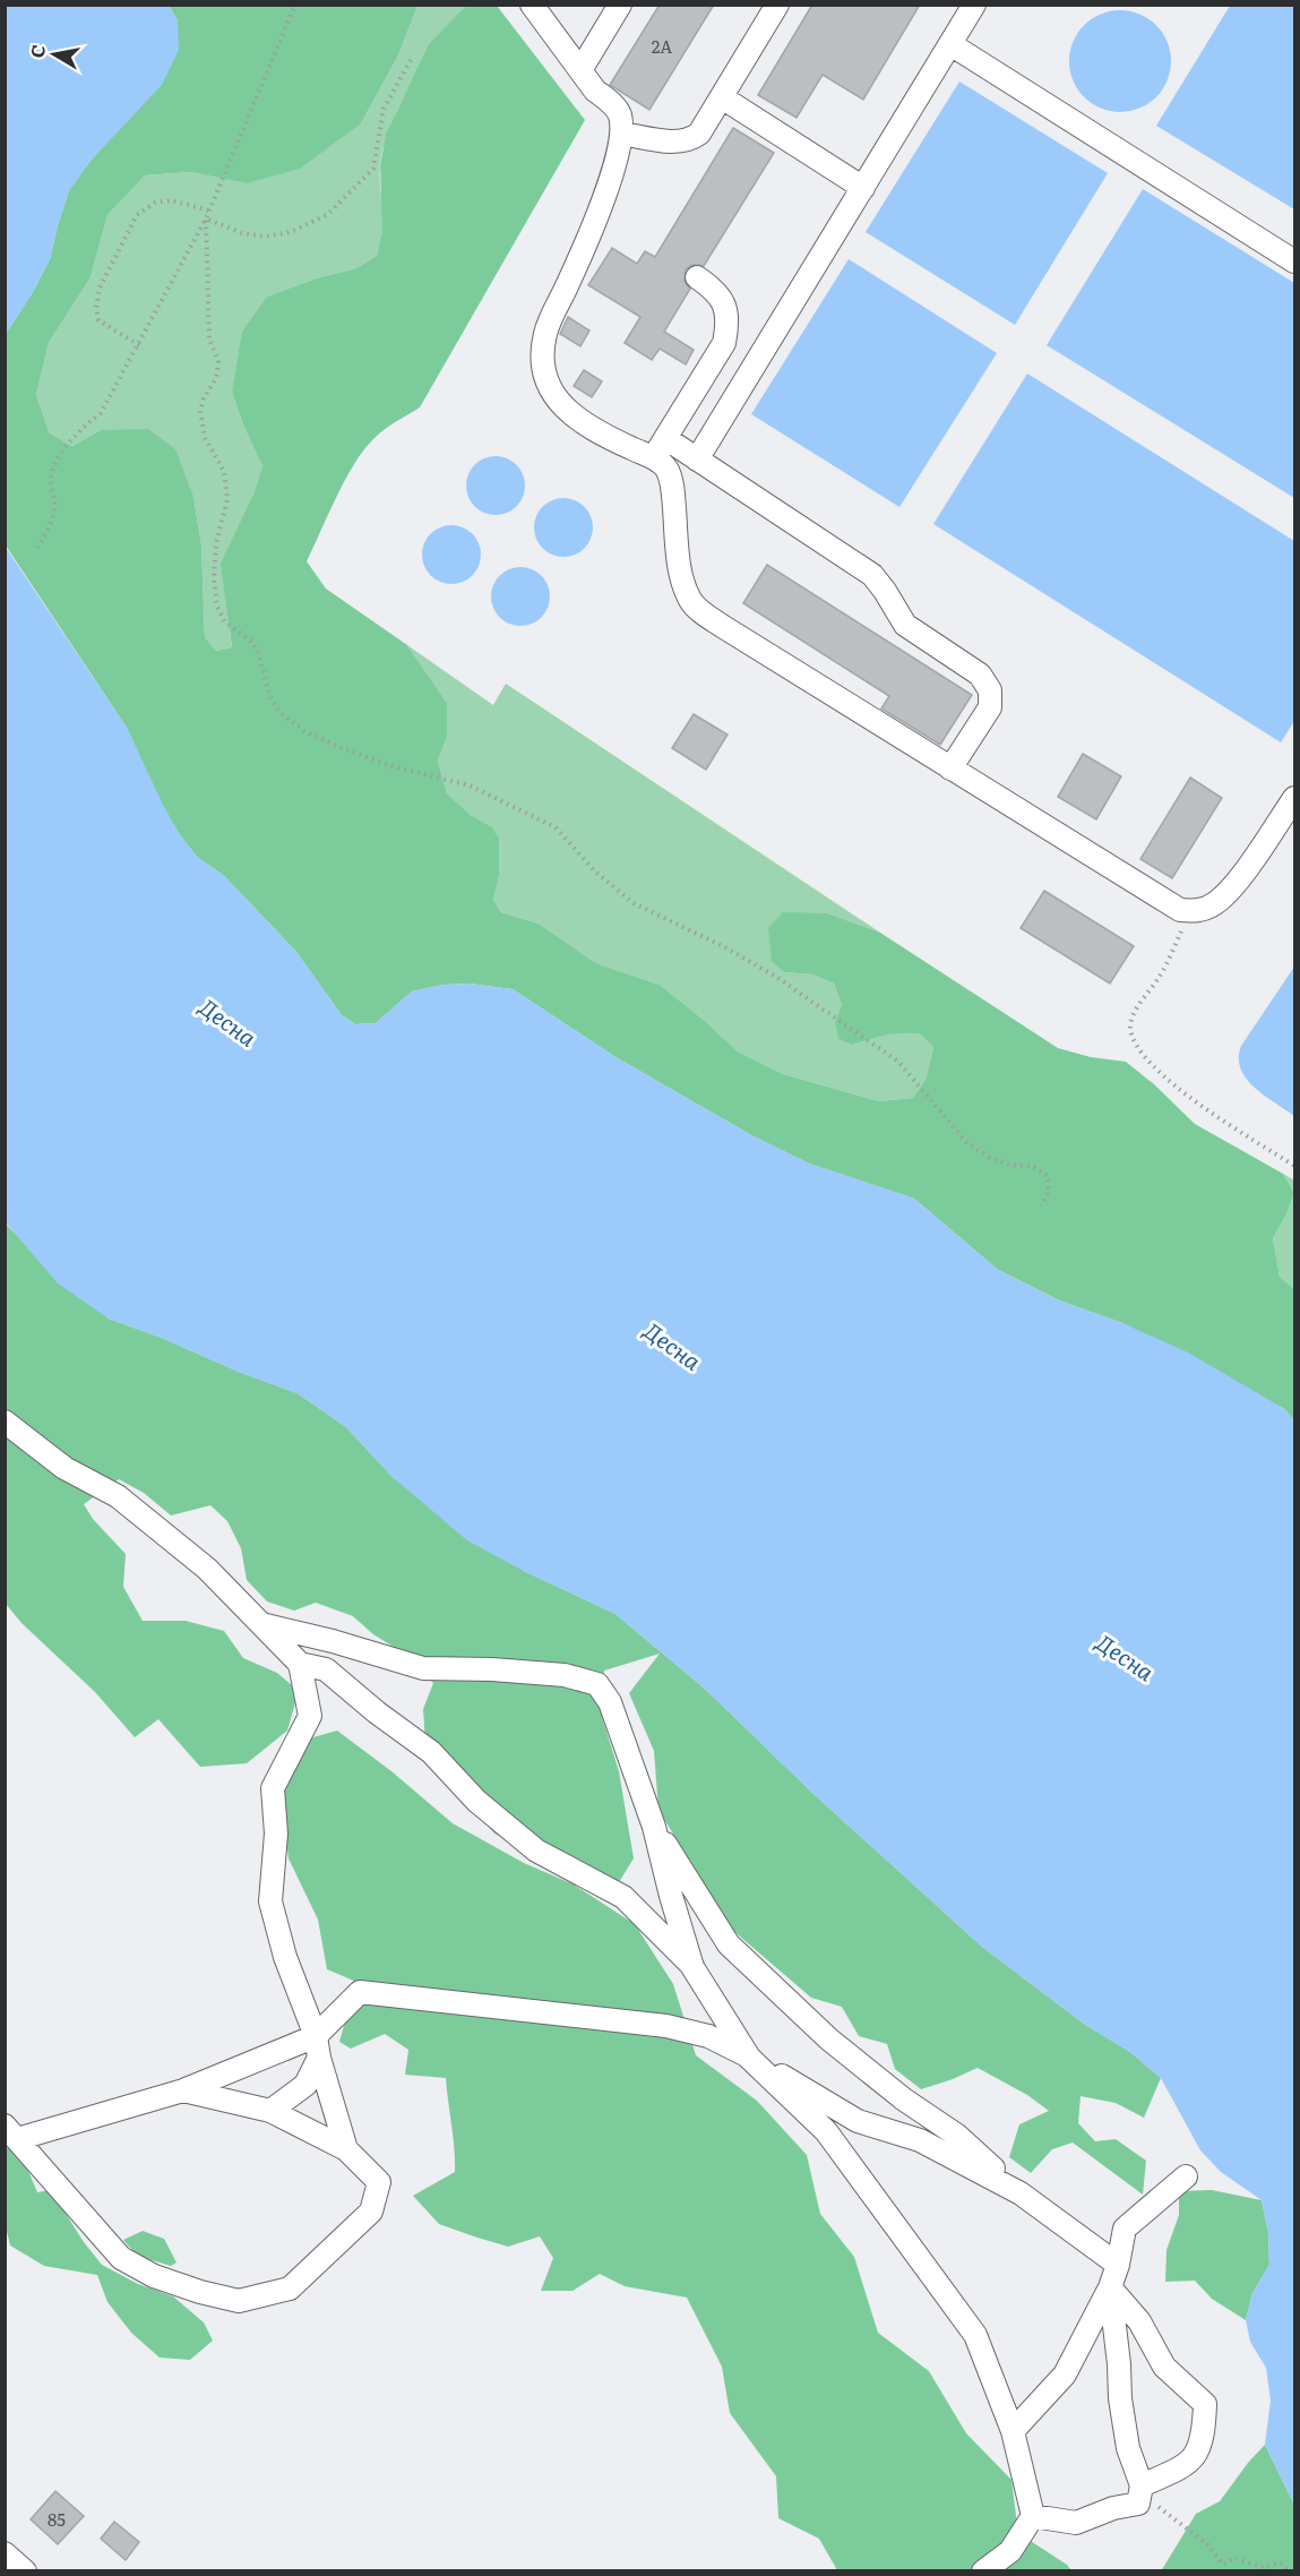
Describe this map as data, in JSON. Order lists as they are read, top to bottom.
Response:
{
  "water": ["Десна"],
  "house_numbers": ["2А", "85"],
  "north": "left"
}
